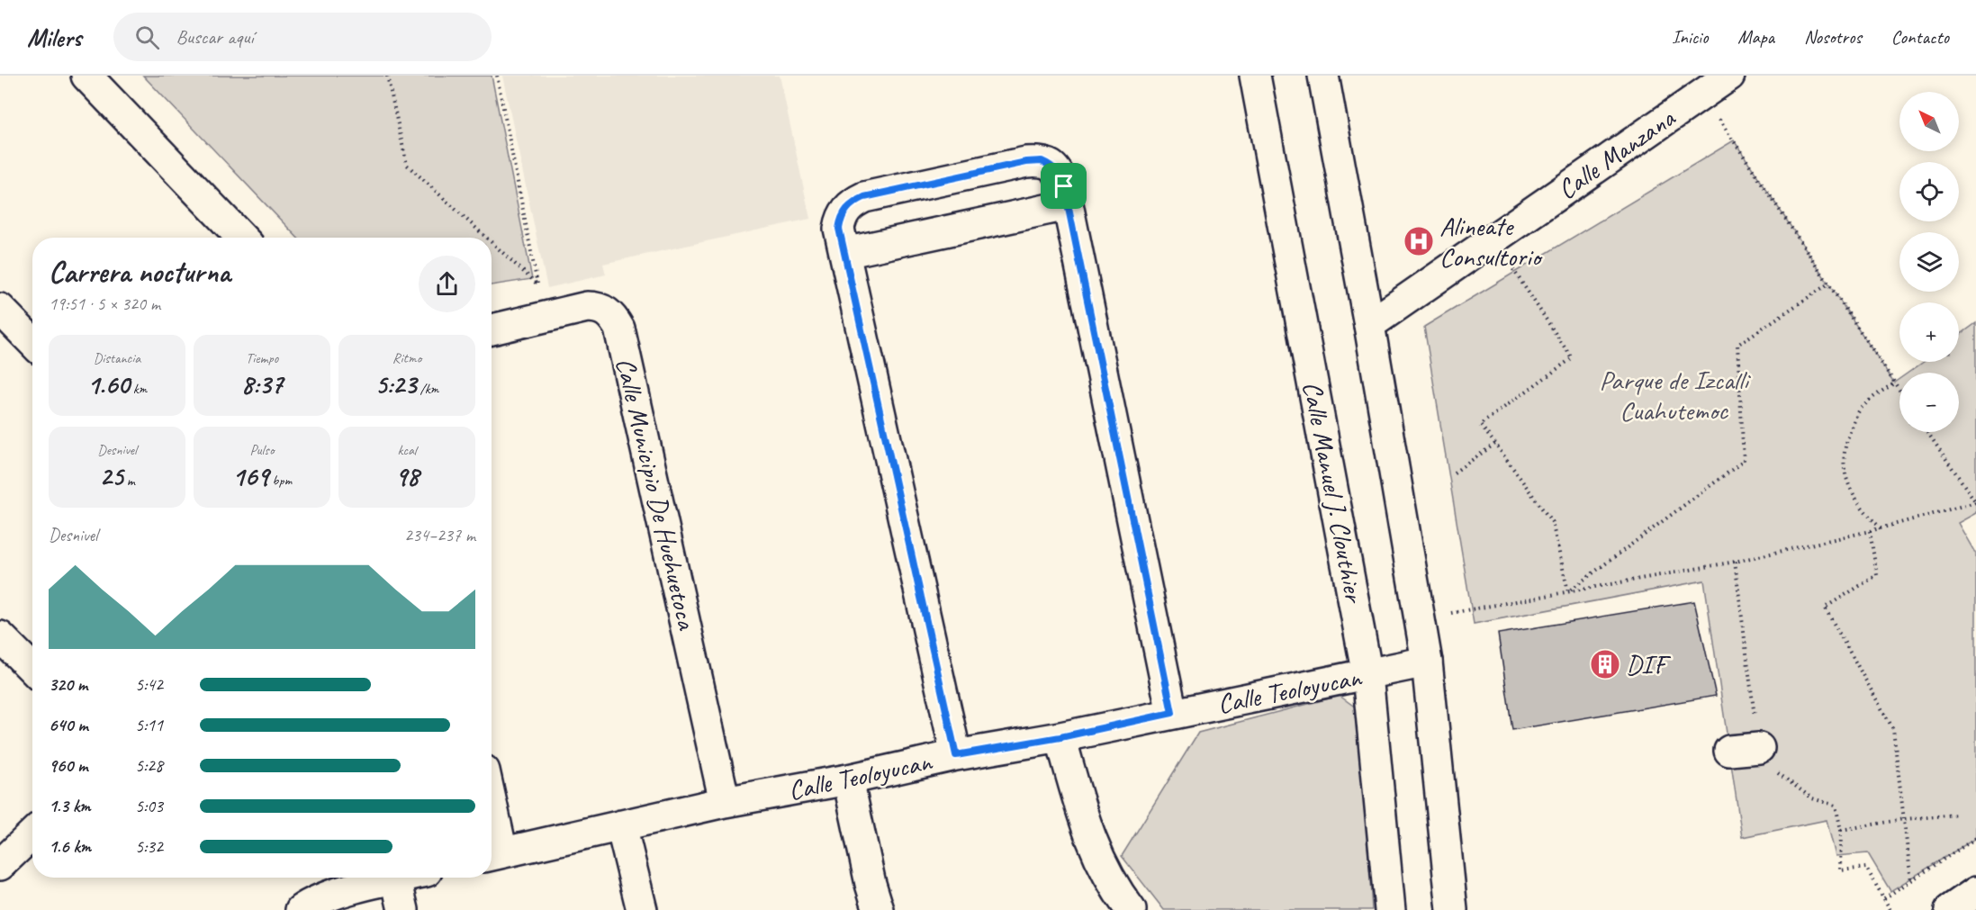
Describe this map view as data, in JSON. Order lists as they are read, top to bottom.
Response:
{
  "streets": {
    "street": [
      "Calle Manzana",
      "Calle Manuel J. Clouthier",
      "Calle Municipio De Huehuetoca",
      "Calle Teoloyucan"
    ]
  },
  "crossings": [
    ["Calle Manuel J. Clouthier", "Calle Teoloyucan"],
    ["Calle Municipio De Huehuetoca", "Calle Teoloyucan"]
  ],
  "parks": ["Parque de Izcalli Cuahutemoc"],
  "places": {
    "hospital": ["Alineate Consultorio"],
    "building": ["DIF"]
  },
  "north": "top left",
  "page": {
    "header": "Milers",
    "search": "Buscar aquí",
    "nav": [
      "Inicio",
      "Mapa",
      "Nosotros",
      "Contacto"
    ],
    "map_buttons": ["+", "−"],
    "heading": ["Carrera nocturna", "19:51 · 5 × 320 m"],
    "stats": [
      ["Distancia", "1.60 km"],
      ["Tiempo", "8:37"],
      ["Ritmo", "5:23 /km"],
      ["Desnivel", "25 m"],
      ["Pulso", "169 bpm"],
      ["kcal", "98"]
    ],
    "chart": ["Desnivel", "234–237 m"],
    "list": [
      {
        "name": "320 m",
        "note": "5:42"
      },
      {
        "name": "640 m",
        "note": "5:11"
      },
      {
        "name": "960 m",
        "note": "5:28"
      },
      {
        "name": "1.3 km",
        "note": "5:03"
      },
      {
        "name": "1.6 km",
        "note": "5:32"
      }
    ]
  }
}
